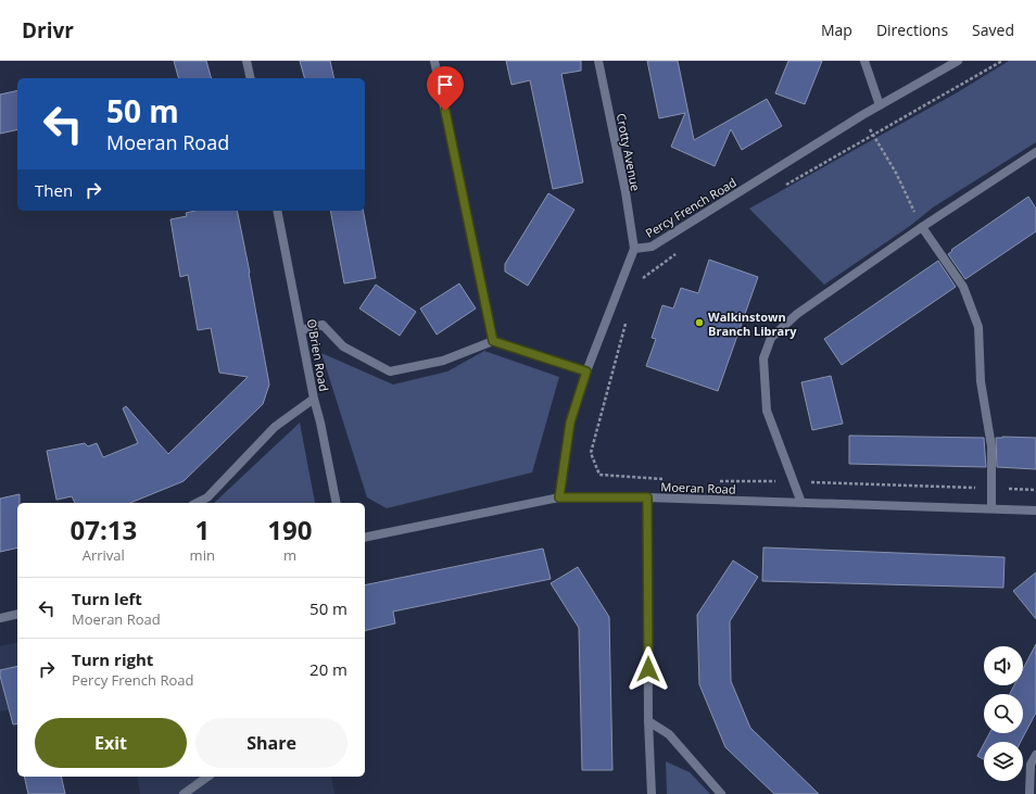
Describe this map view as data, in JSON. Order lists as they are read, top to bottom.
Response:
{
  "streets": {
    "street": [
      "Crotty Avenue",
      "Percy French Road",
      "O'Brien Road",
      "Moeran Road"
    ]
  },
  "crossings": [
    ["Crotty Avenue", "Percy French Road"],
    ["Percy French Road", "Moeran Road"]
  ],
  "places": ["Walkinstown Branch Library"],
  "page": {
    "header": "Drivr",
    "nav": ["Map", "Directions", "Saved"],
    "turn": ["50 m", "Moeran Road"],
    "then": "Then",
    "eta": [
      "07:13",
      "Arrival",
      "1",
      "min",
      "190",
      "m"
    ],
    "list": [
      {
        "name": "Turn left",
        "note": "Moeran Road",
        "value": "50 m"
      },
      {
        "name": "Turn right",
        "note": "Percy French Road",
        "value": "20 m"
      }
    ],
    "buttons": ["Exit", "Share"]
  }
}
